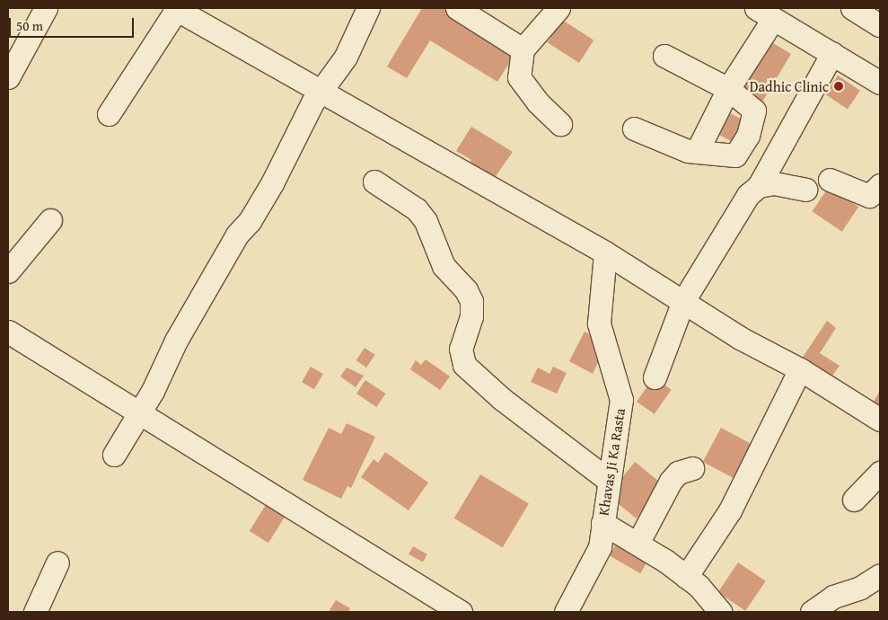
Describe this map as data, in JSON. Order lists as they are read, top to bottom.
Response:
{
  "streets": {
    "street": ["Khavas Ji Ka Rasta"]
  },
  "places": ["Dadhic Clinic"],
  "scale_bar": "50 m"
}
